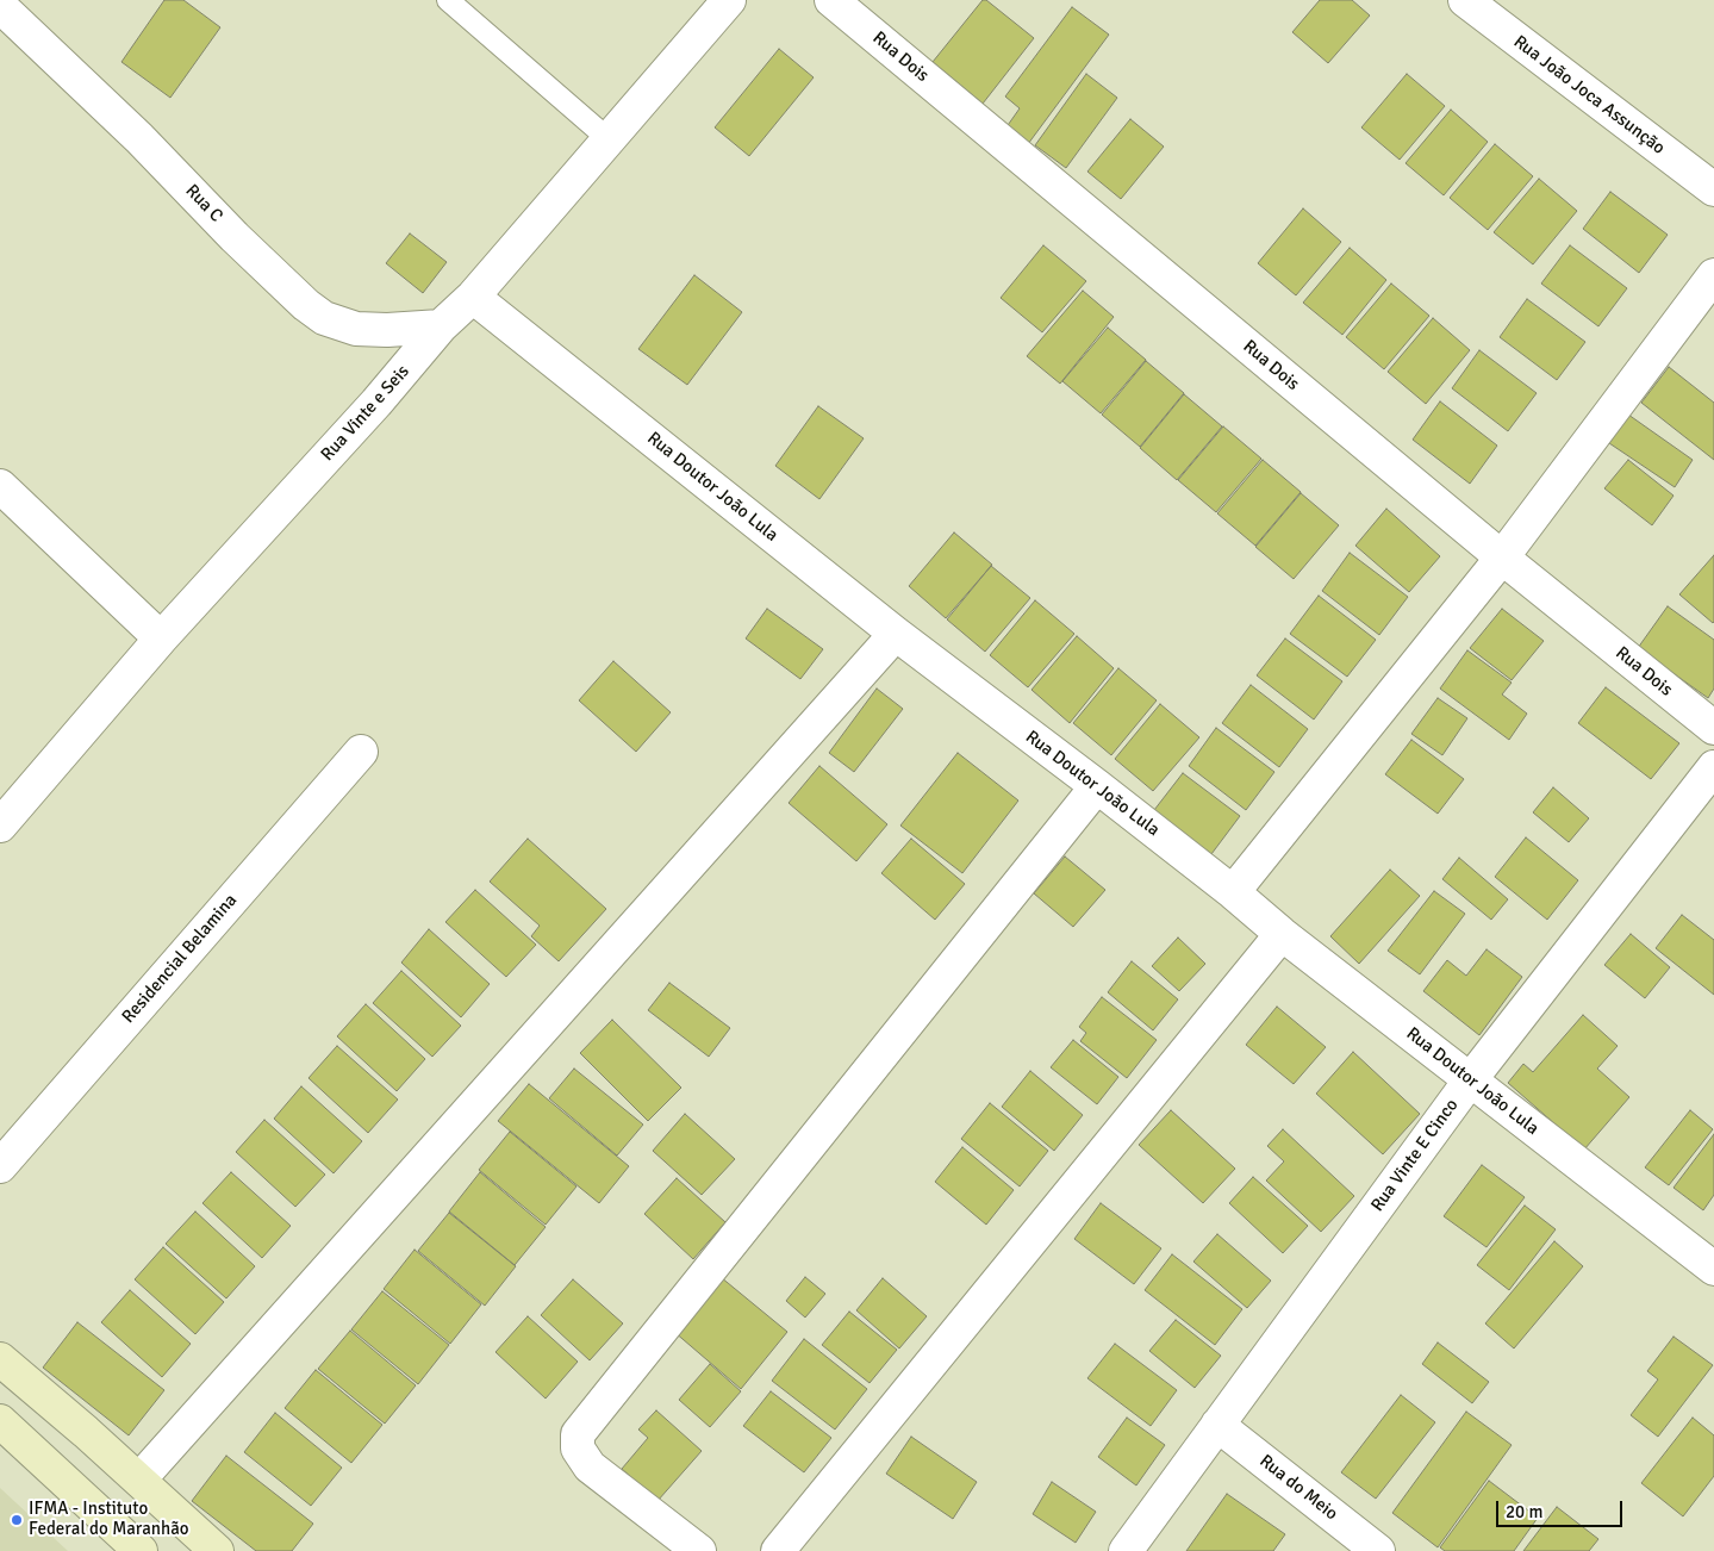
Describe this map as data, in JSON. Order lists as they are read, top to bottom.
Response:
{
  "streets": {
    "street": [
      "Rua Dois",
      "Rua João Joca Assunção",
      "Rua C",
      "Rua Vinte e Seis",
      "Rua Doutor João Lula",
      "Residencial Belamina",
      "Rua Vinte E Cinco",
      "Rua do Meio"
    ]
  },
  "crossings": [
    ["Rua C", "Rua Vinte e Seis"],
    ["Rua Vinte e Seis", "Rua Doutor João Lula"],
    ["Rua Doutor João Lula", "Rua Vinte E Cinco"],
    ["Rua Vinte E Cinco", "Rua do Meio"]
  ],
  "places": ["IFMA - Instituto Federal do Maranhão"],
  "scale_bar": "20 m"
}
